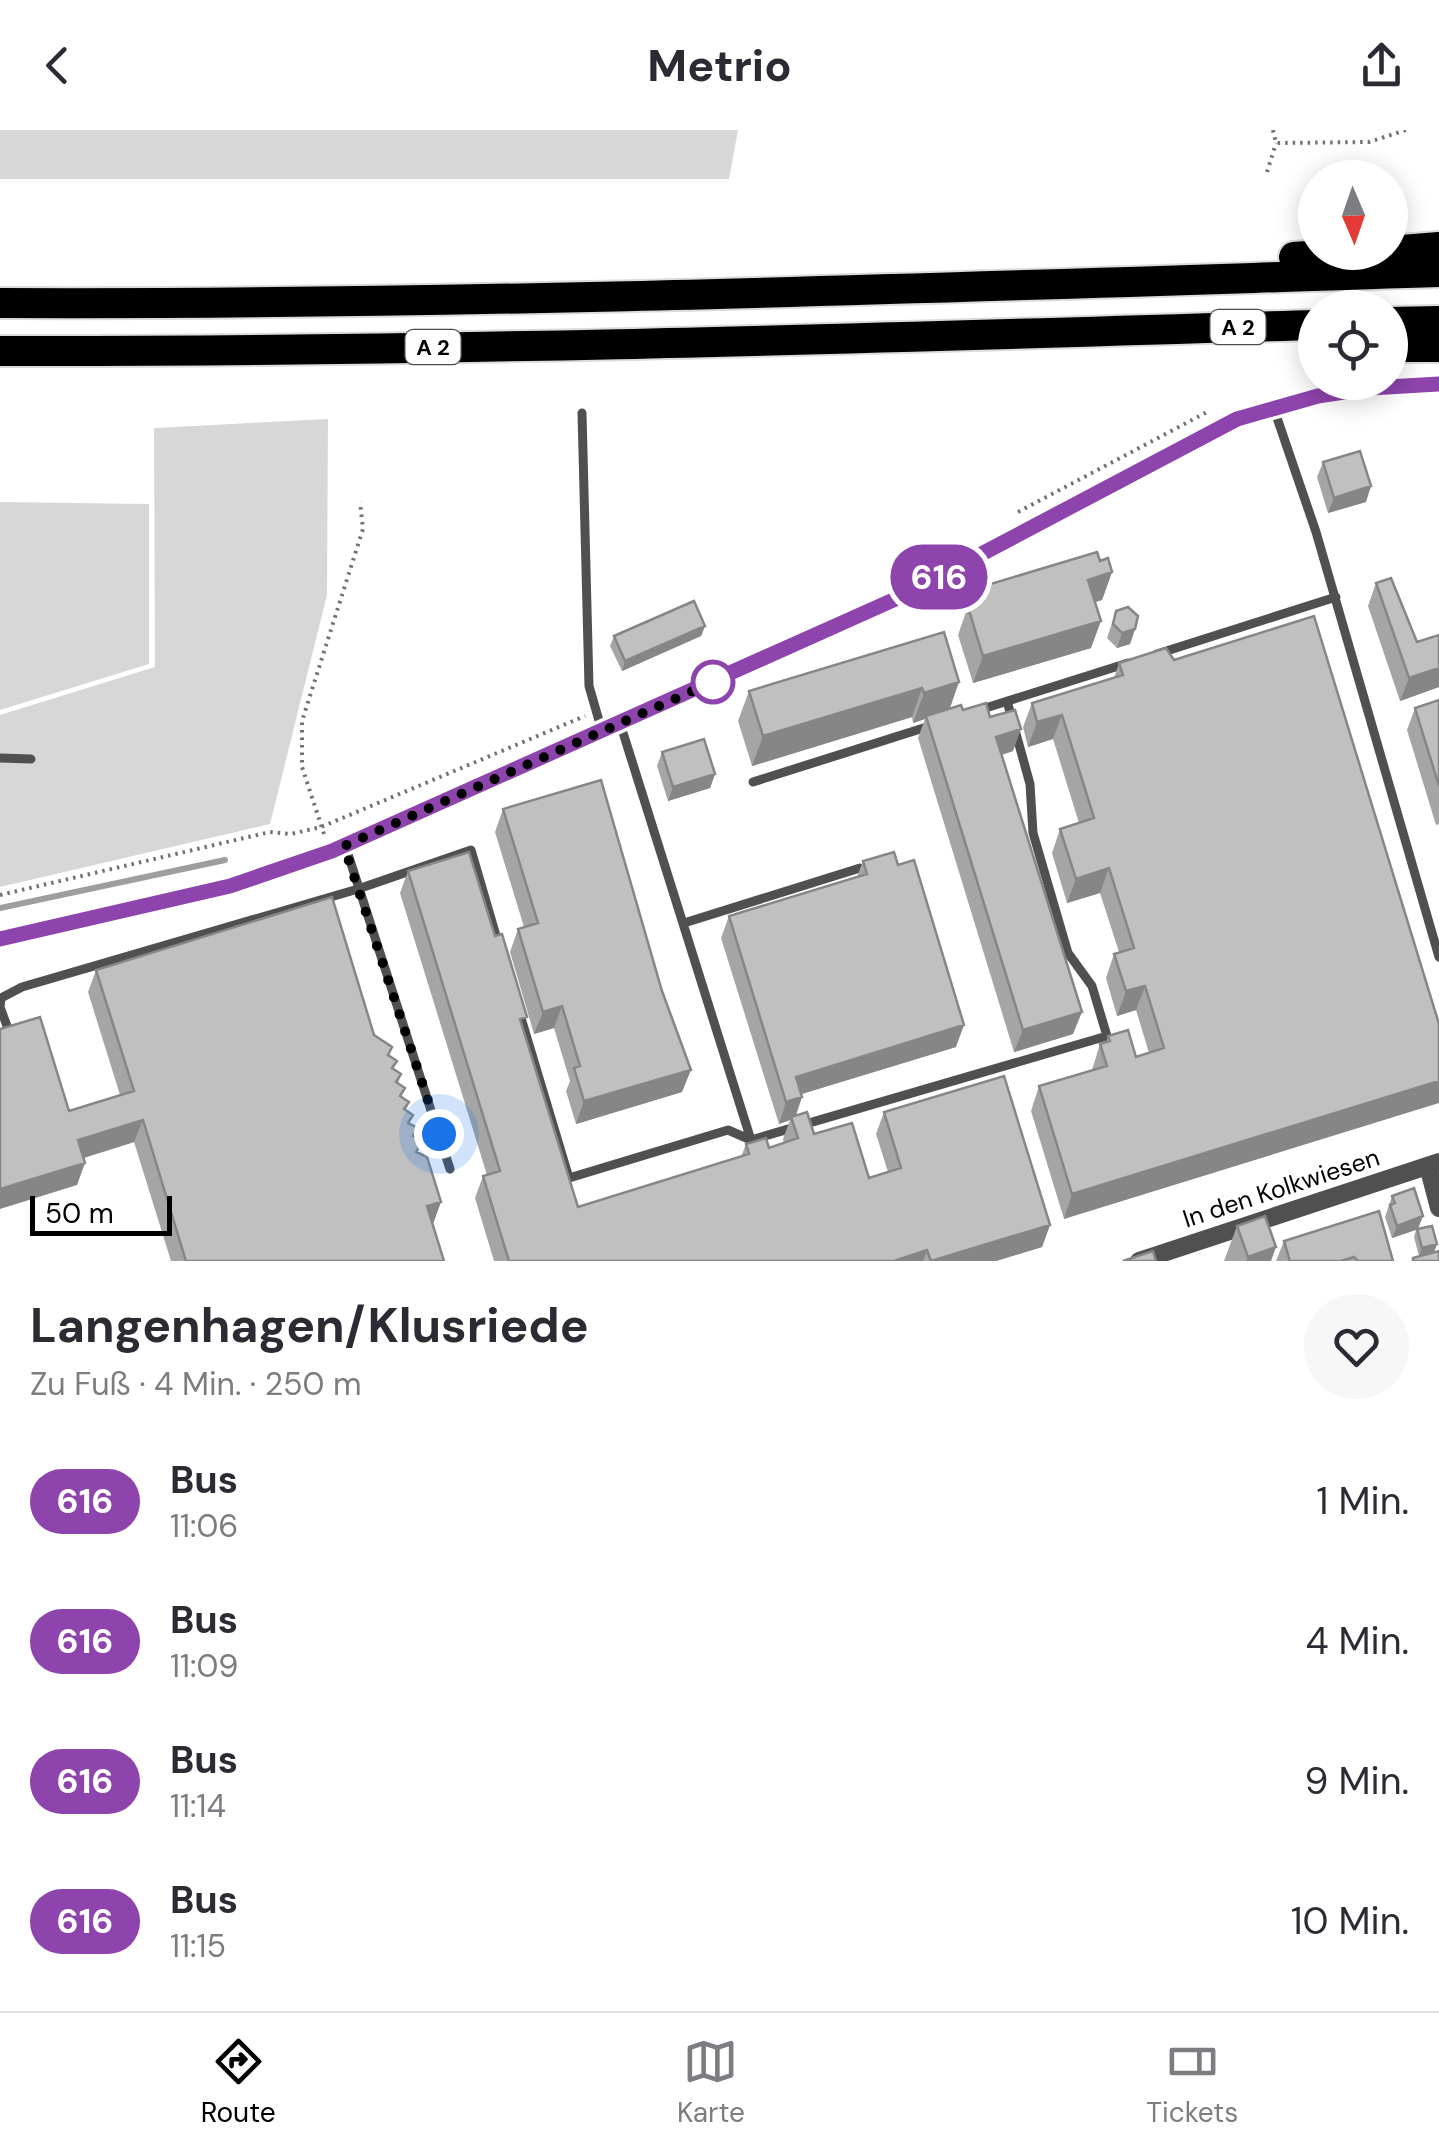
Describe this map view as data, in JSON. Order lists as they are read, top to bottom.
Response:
{
  "streets": {
    "highway": ["A 2"],
    "street": ["In den Kolkwiesen"]
  },
  "lines": ["bus line 616"],
  "scale_bar": "50 m",
  "north": "bottom",
  "page": {
    "header": "Metrio",
    "on_map": "616",
    "scale": "50 m",
    "heading": ["Langenhagen/Klusriede", "Zu Fuß · 4 Min. · 250 m"],
    "list": [
      {
        "mark": "616",
        "name": "Bus",
        "note": "11:06",
        "value": "1 Min."
      },
      {
        "mark": "616",
        "name": "Bus",
        "note": "11:09",
        "value": "4 Min."
      },
      {
        "mark": "616",
        "name": "Bus",
        "note": "11:14",
        "value": "9 Min."
      },
      {
        "mark": "616",
        "name": "Bus",
        "note": "11:15",
        "value": "10 Min."
      }
    ],
    "tabs": ["Route", "Karte", "Tickets"]
  }
}
